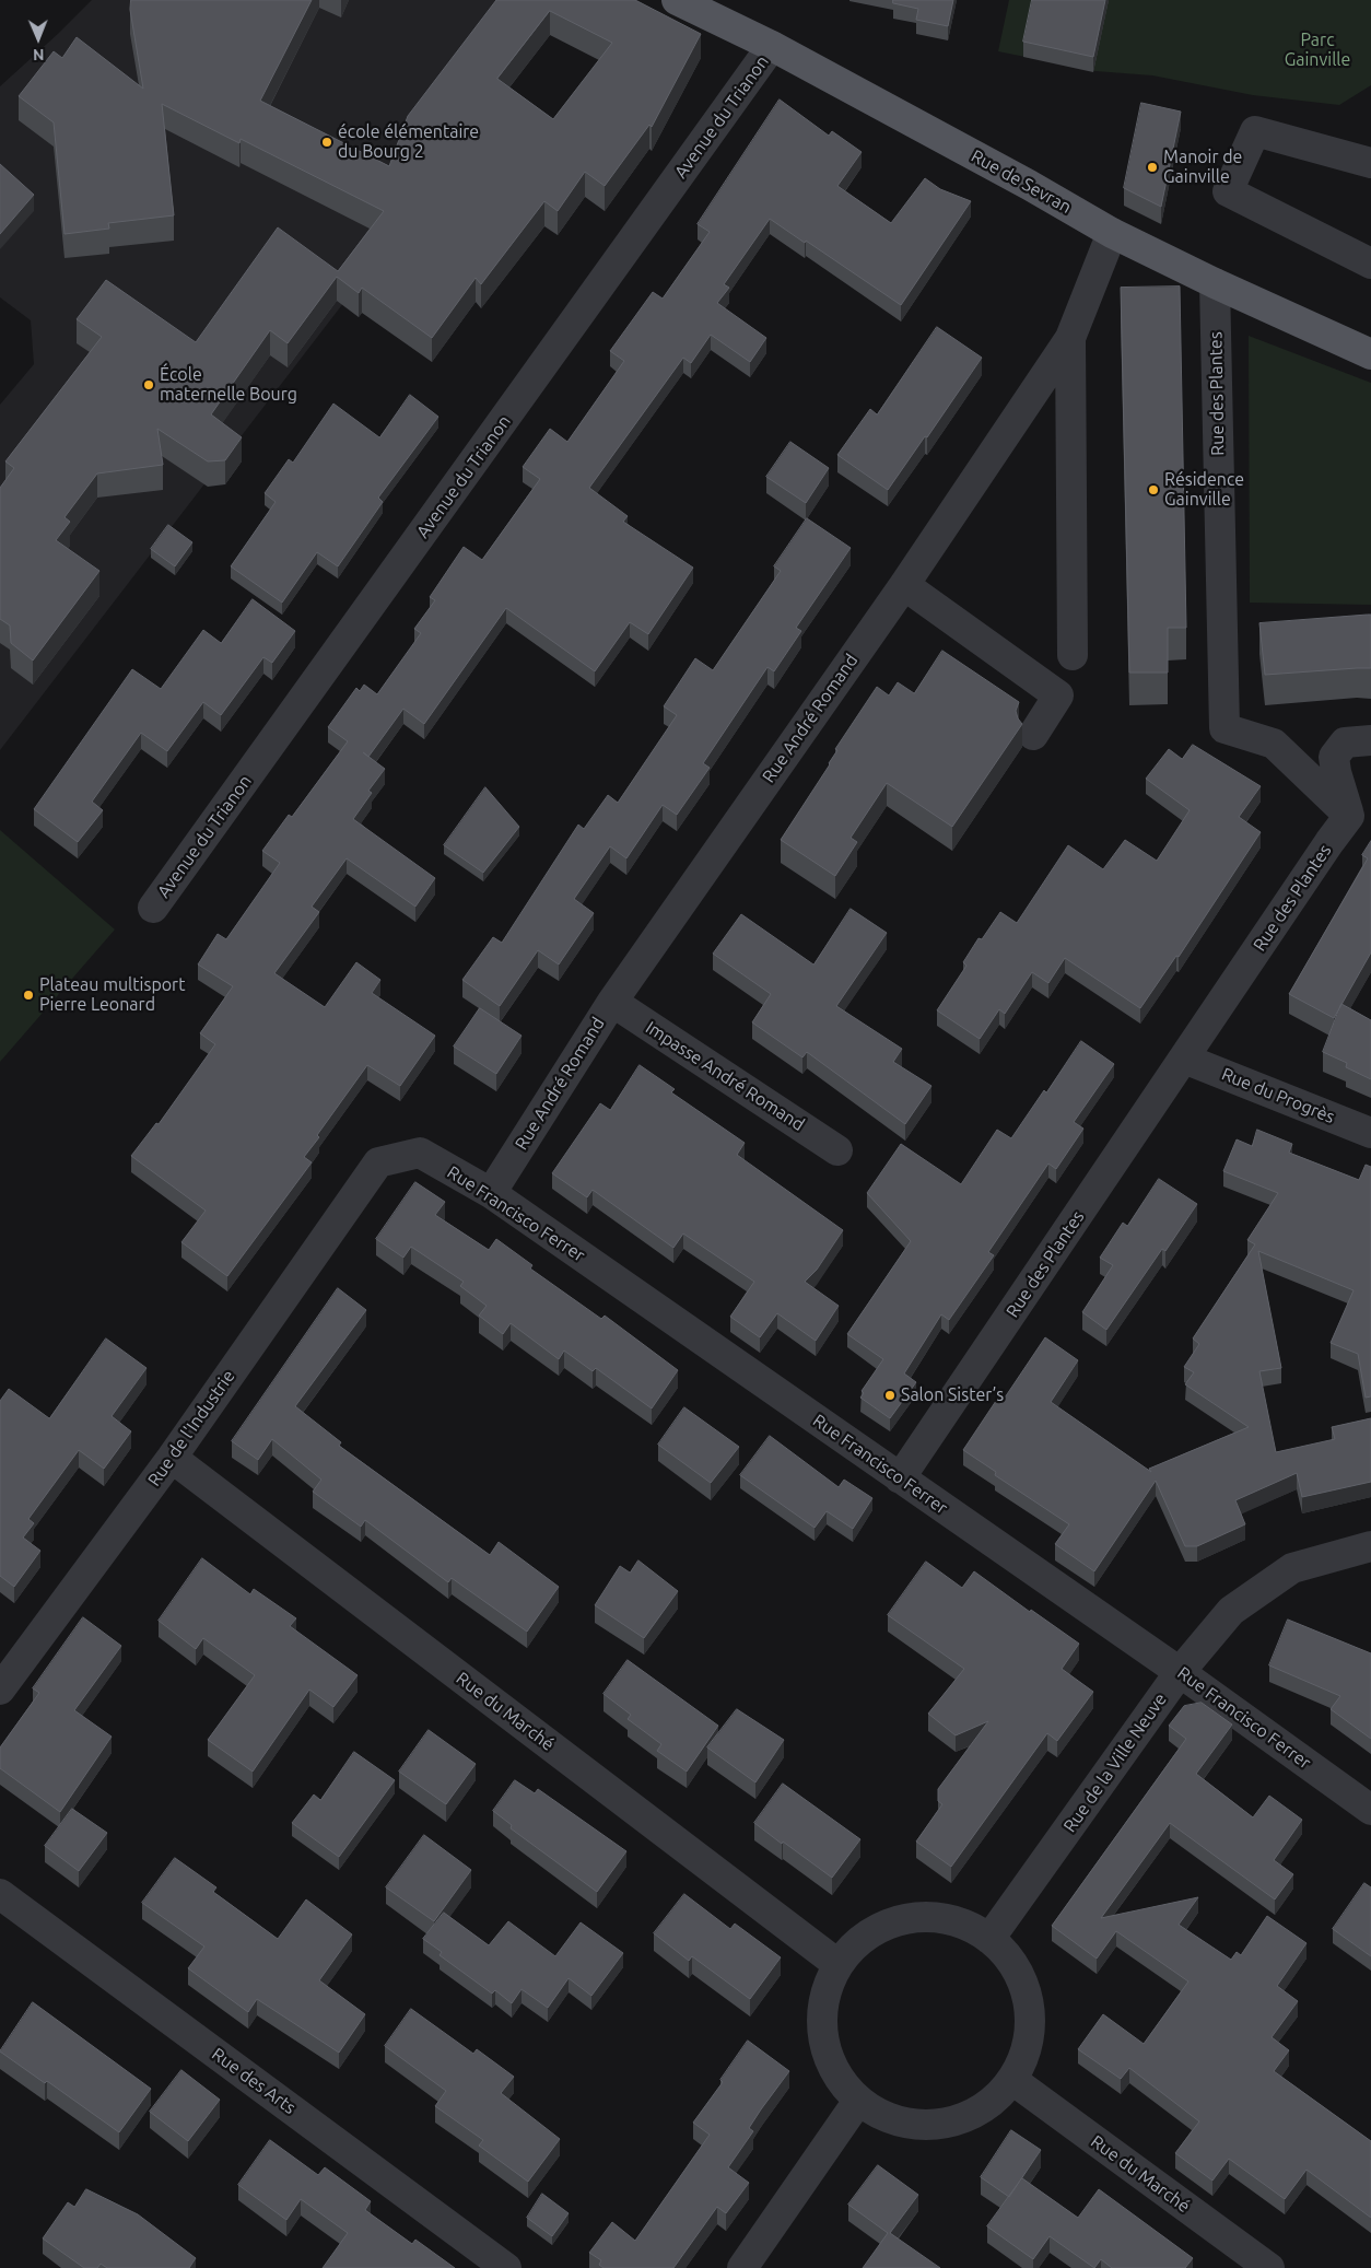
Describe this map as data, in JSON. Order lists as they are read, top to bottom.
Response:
{
  "streets": {
    "main road": ["Rue de Sevran"],
    "street": [
      "Avenue du Trianon",
      "Rue des Plantes",
      "Rue André Romand",
      "Impasse André Romand",
      "Rue du Progrès",
      "Rue Francisco Ferrer",
      "Rue de l'Industrie",
      "Rue du Marché",
      "Rue de la Ville Neuve",
      "Rue des Arts"
    ]
  },
  "crossings": [
    ["Avenue du Trianon", "Rue de Sevran"],
    ["Rue de Sevran", "Rue des Plantes"],
    ["Rue de Sevran", "Rue André Romand"],
    ["Rue des Plantes", "Rue du Progrès"],
    ["Rue des Plantes", "Rue Francisco Ferrer"],
    ["Rue André Romand", "Impasse André Romand"],
    ["Rue André Romand", "Rue Francisco Ferrer"],
    ["Rue Francisco Ferrer", "Rue de l'Industrie"],
    ["Rue Francisco Ferrer", "Rue de la Ville Neuve"],
    ["Rue de l'Industrie", "Rue du Marché"]
  ],
  "parks": ["Parc Gainville"],
  "places": [
    "école élémentaire du Bourg 2",
    "Manoir de Gainville",
    "École maternelle Bourg",
    "Résidence Gainville",
    "Plateau multisport Pierre Leonard",
    "Salon Sister’s"
  ],
  "north": "bottom"
}
